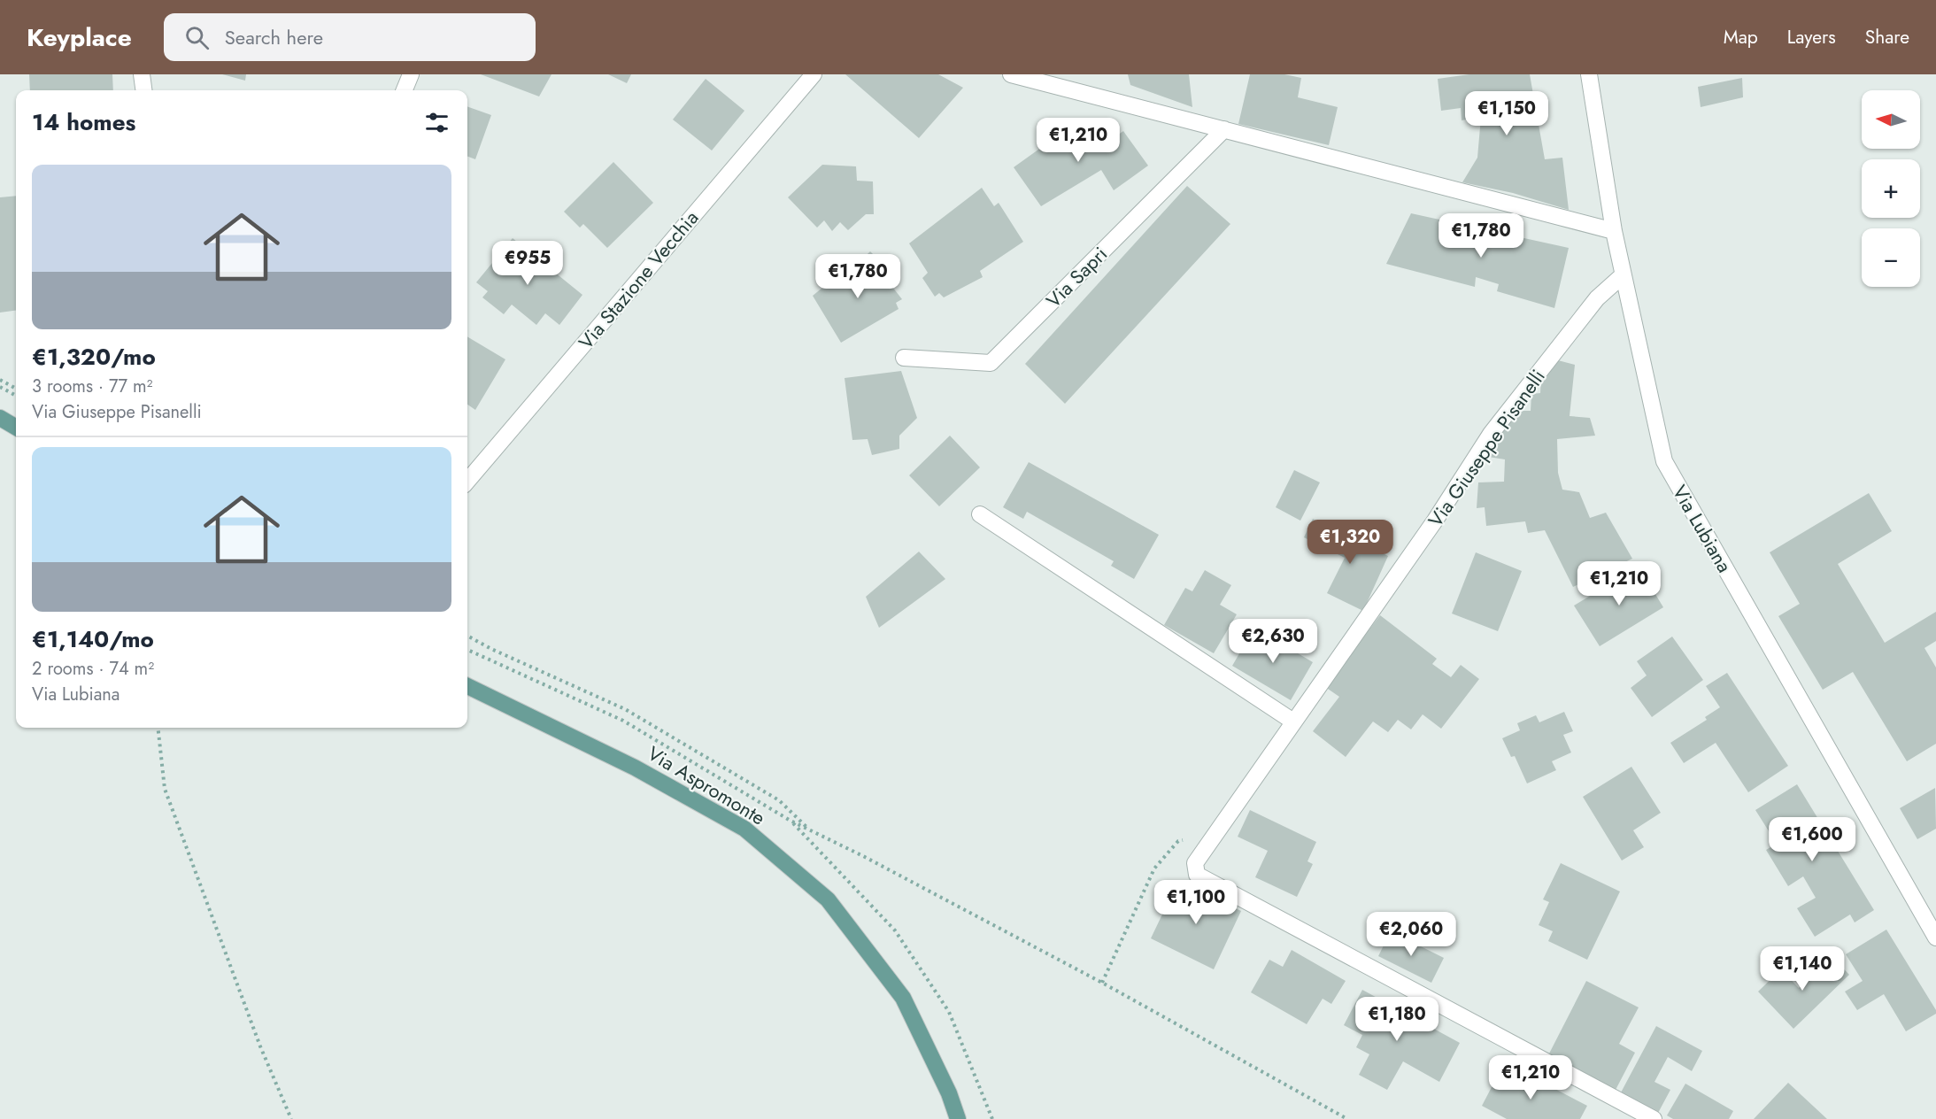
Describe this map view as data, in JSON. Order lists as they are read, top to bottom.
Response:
{
  "streets": {
    "main road": ["Via Aspromonte"],
    "street": [
      "Via Sapri",
      "Via Stazione Vecchia",
      "Via Giuseppe Pisanelli",
      "Via Lubiana"
    ]
  },
  "crossings": [
    ["Via Giuseppe Pisanelli", "Via Lubiana"]
  ],
  "north": "left",
  "page": {
    "header": "Keyplace",
    "search": "Search here",
    "nav": ["Map", "Layers", "Share"],
    "map_buttons": ["+", "−"],
    "heading": "14 homes",
    "price": [
      "€1,150",
      "€1,210",
      "€1,780",
      "€955",
      "€1,780",
      "€1,320",
      "€1,210",
      "€2,630",
      "€1,600",
      "€1,100",
      "€2,060",
      "€1,140",
      "€1,180",
      "€1,210"
    ],
    "list": [
      {
        "name": "€1,320/mo",
        "note": "3 rooms · 77 m² · Via Giuseppe Pisanelli"
      },
      {
        "name": "€1,140/mo",
        "note": "2 rooms · 74 m² · Via Lubiana"
      }
    ]
  }
}
